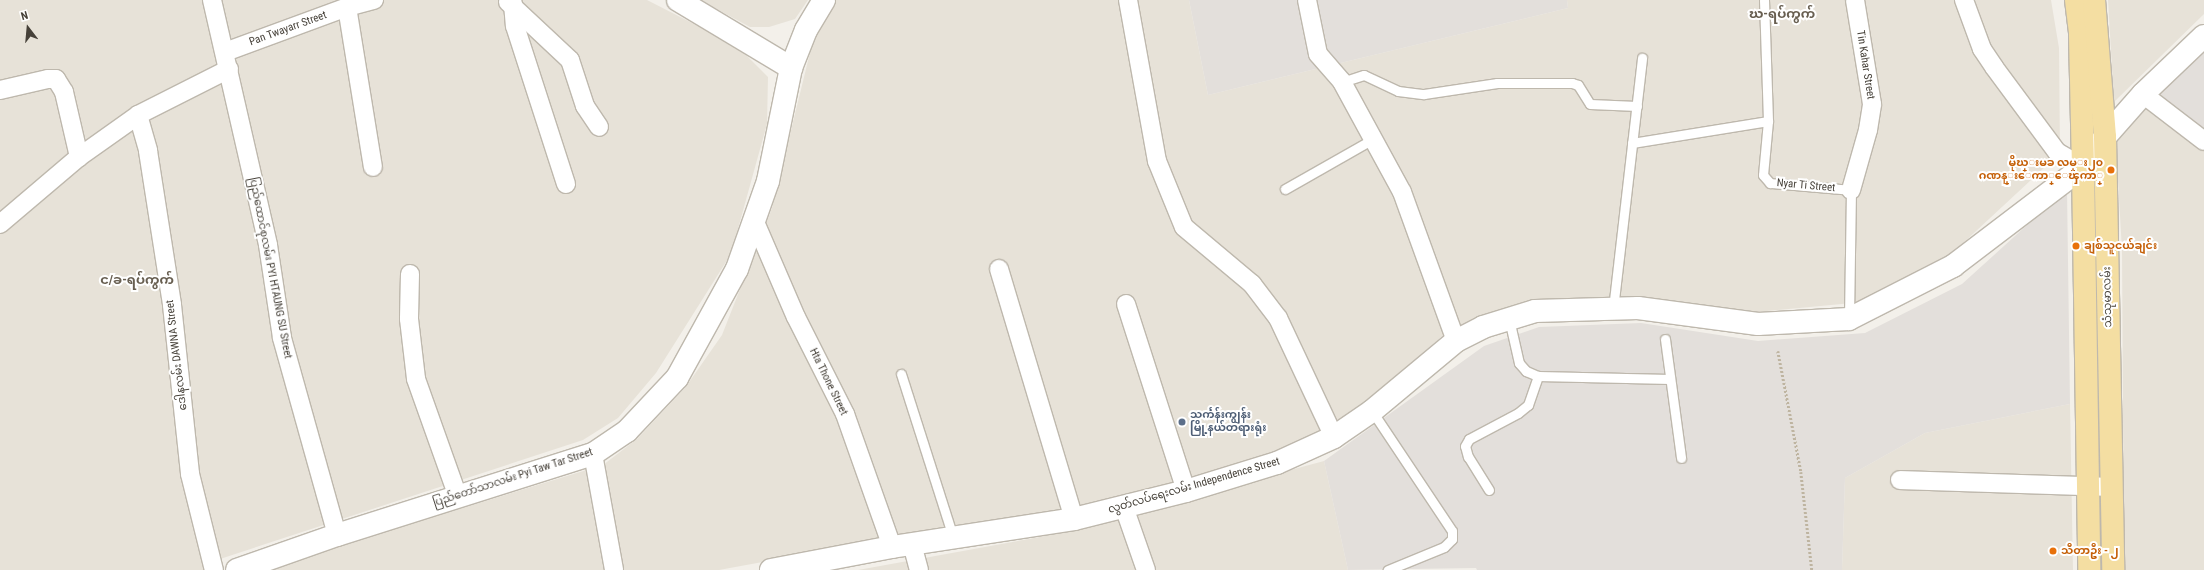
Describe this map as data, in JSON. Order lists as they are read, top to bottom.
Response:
{
  "streets": {
    "main road": ["သံသုမာလမ်း"],
    "street": [
      "Pan Twayarr Street",
      "Tin Kahar Street",
      "ပြည်ထောင်စုလမ်း PYI HTAUNG SU Street",
      "ဒေါနလမ်း DAWNA Street",
      "Hta Thone Street",
      "ပြည်တော်သာလမ်း Pyi Taw Tar Street",
      "လွတ်လပ်ရေးလမ်း Independence Street"
    ],
    "lane": ["Nyar Ti Street"]
  },
  "crossings": [
    ["Pan Twayarr Street", "ပြည်ထောင်စုလမ်း PYI HTAUNG SU Street"],
    ["Pan Twayarr Street", "ဒေါနလမ်း DAWNA Street"],
    ["Tin Kahar Street", "Nyar Ti Street"],
    ["Nyar Ti Street", "လွတ်လပ်ရေးလမ်း Independence Street"],
    ["ပြည်ထောင်စုလမ်း PYI HTAUNG SU Street", "ပြည်တော်သာလမ်း Pyi Taw Tar Street"],
    ["သံသုမာလမ်း", "လွတ်လပ်ရေးလမ်း Independence Street"],
    ["Hta Thone Street", "ပြည်တော်သာလမ်း Pyi Taw Tar Street"],
    ["Hta Thone Street", "လွတ်လပ်ရေးလမ်း Independence Street"]
  ],
  "districts": ["ဃ-ရပ်ကွက်", "င/ခ-ရပ်ကွက်"],
  "places": [
    "မိုဃ္းမခ လမ္း၂၀ ဂဏန္းေကာ္ေၾကာ္",
    "ချစ်သူငယ်ချင်း",
    "သင်္ကန်းကျွန်း မြို့နယ်တရားရုံး",
    "သီတာဦး - ၂"
  ],
  "north": "top"
}
